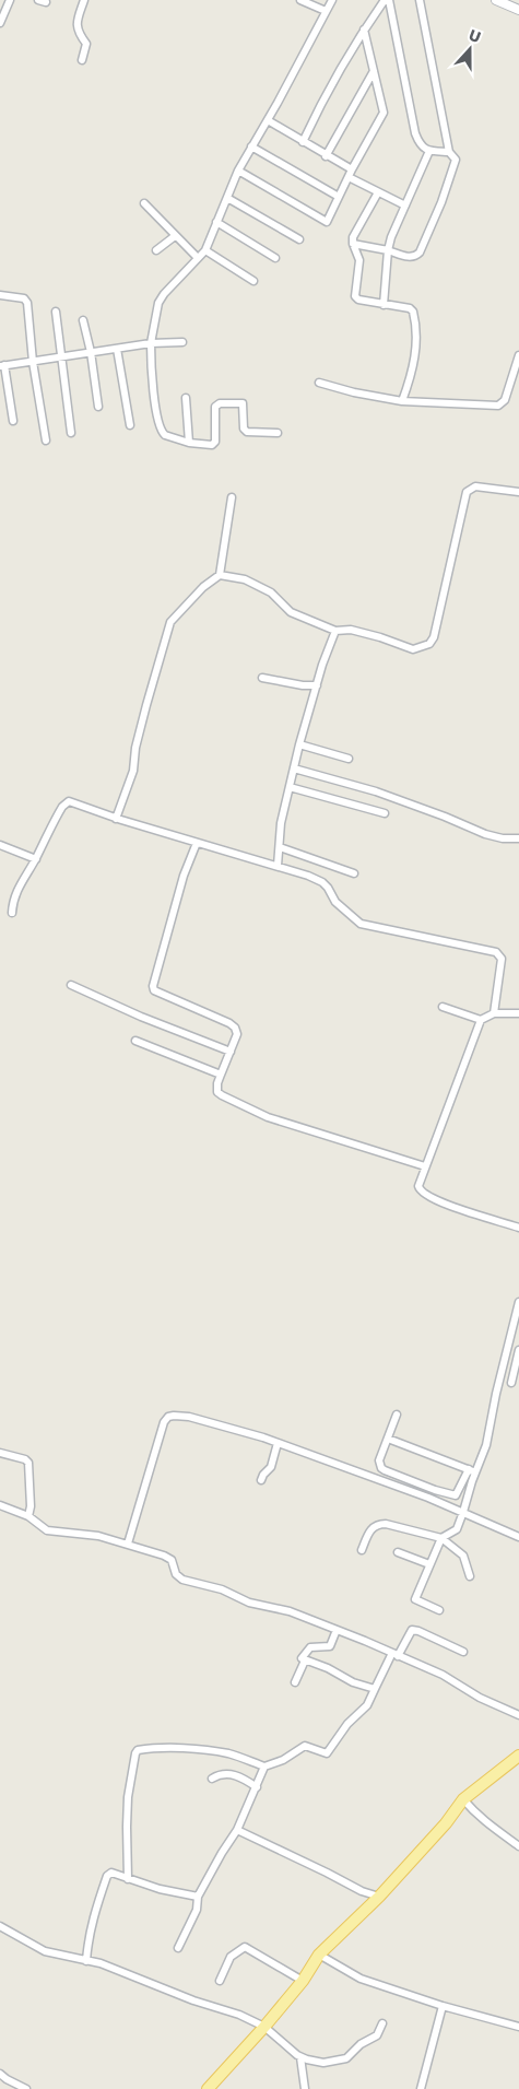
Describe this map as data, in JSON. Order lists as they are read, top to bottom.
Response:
{
  "north": "top"
}
